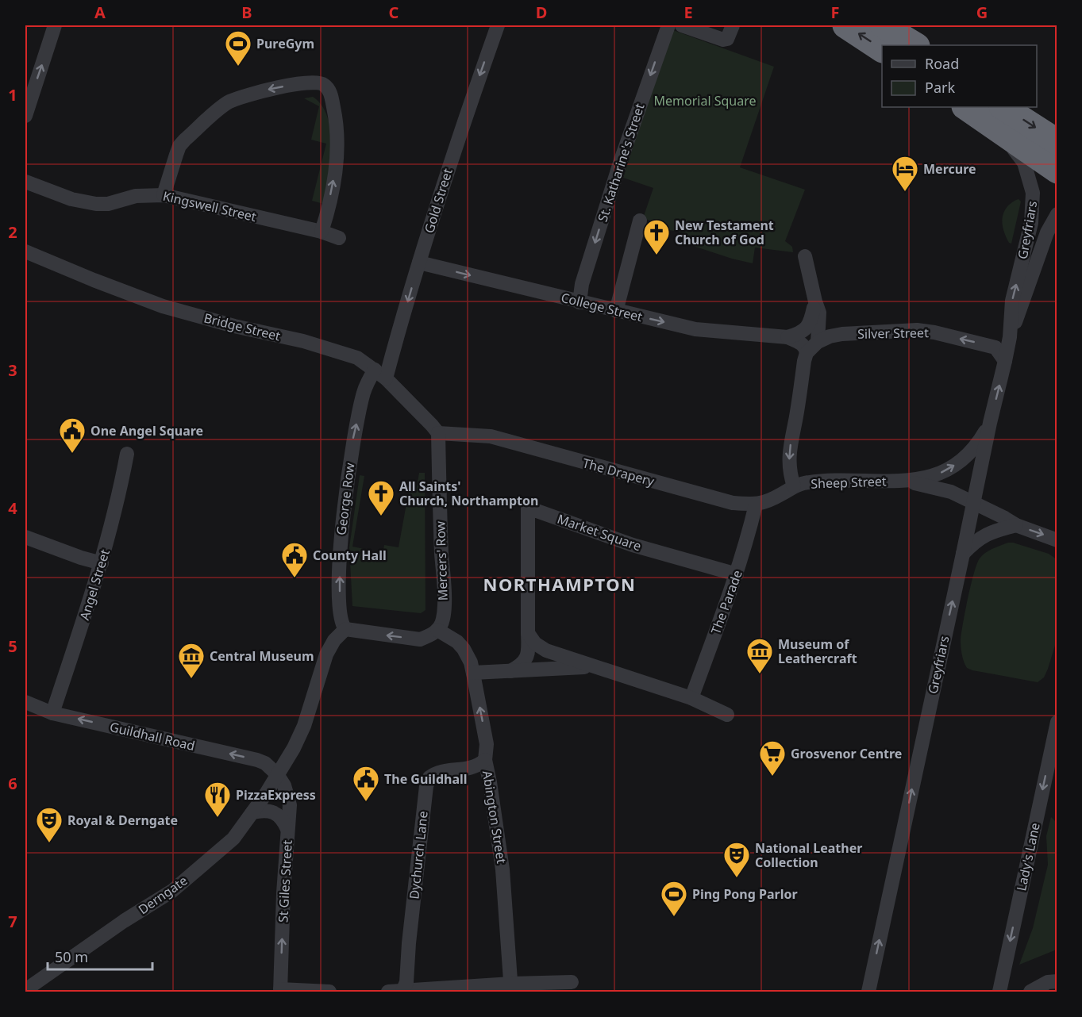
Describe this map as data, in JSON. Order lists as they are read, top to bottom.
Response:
{
  "streets": {
    "street": [
      "St. Katharine's Street",
      "Gold Street",
      "Kingswell Street",
      "Greyfriars",
      "College Street",
      "Bridge Street",
      "Silver Street",
      "The Drapery",
      "Sheep Street",
      "George Row",
      "Market Square",
      "Mercers' Row",
      "Angel Street",
      "The Parade",
      "Guildhall Road",
      "Abington Street",
      "Dychurch Lane",
      "Lady's Lane",
      "St Giles Street",
      "Derngate"
    ]
  },
  "crossings": [
    ["St. Katharine's Street", "College Street"],
    ["Gold Street", "College Street"],
    ["Gold Street", "Bridge Street"],
    ["Gold Street", "George Row"],
    ["Greyfriars", "Silver Street"],
    ["Greyfriars", "Sheep Street"],
    ["College Street", "Silver Street"],
    ["Bridge Street", "The Drapery"],
    ["Bridge Street", "George Row"],
    ["Bridge Street", "Mercers' Row"],
    ["The Drapery", "Sheep Street"],
    ["The Drapery", "Mercers' Row"],
    ["The Drapery", "The Parade"],
    ["George Row", "Derngate"],
    ["Market Square", "The Parade"],
    ["Mercers' Row", "Abington Street"],
    ["Angel Street", "Guildhall Road"],
    ["Guildhall Road", "St Giles Street"],
    ["Guildhall Road", "Derngate"],
    ["Abington Street", "Dychurch Lane"],
    ["St Giles Street", "Derngate"]
  ],
  "one_way": [
    "Gold Street",
    "Greyfriars",
    "College Street",
    "Silver Street",
    "George Row",
    "Guildhall Road",
    "Lady's Lane",
    "St Giles Street"
  ],
  "districts": ["NORTHAMPTON"],
  "parks": ["Memorial Square"],
  "places": {
    "sports": ["PureGym", "Ping Pong Parlor"],
    "hotel": ["Mercure"],
    "church": ["New Testament Church of God", "All Saints' Church, Northampton"],
    "public building": ["One Angel Square", "County Hall", "The Guildhall"],
    "museum": ["Museum of Leathercraft", "Central Museum"],
    "supermarket": ["Grosvenor Centre"],
    "restaurant": ["PizzaExpress"],
    "theatre": ["Royal & Derngate", "National Leather Collection"]
  },
  "legend": ["Road", "Park"],
  "scale_bar": "50 m",
  "grid": {
    "columns": [
      "A",
      "B",
      "C",
      "D",
      "E",
      "F",
      "G"
    ],
    "rows": [
      "1",
      "2",
      "3",
      "4",
      "5",
      "6",
      "7"
    ]
  }
}
